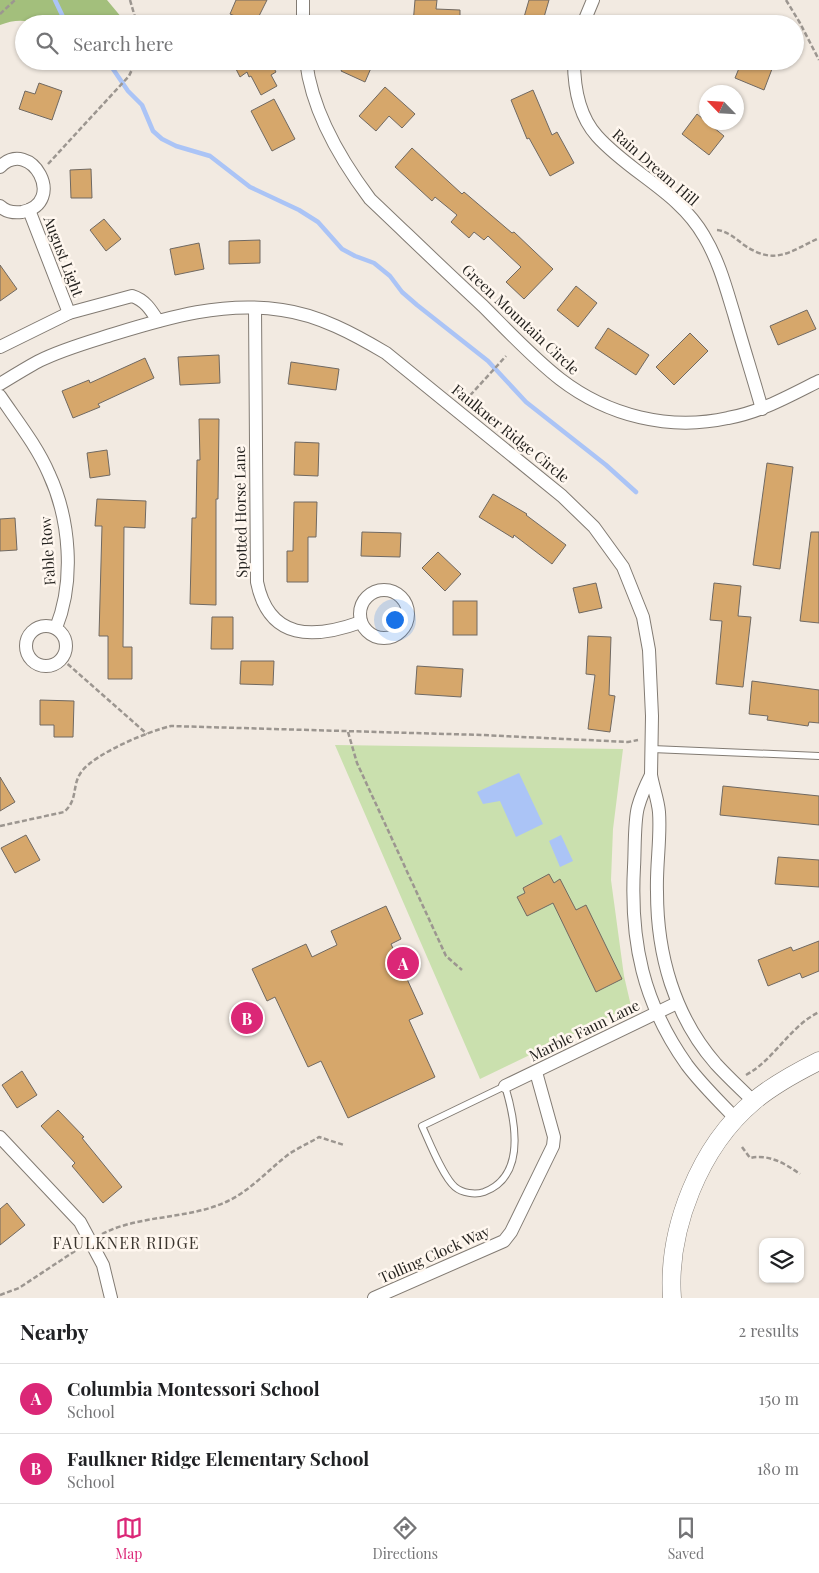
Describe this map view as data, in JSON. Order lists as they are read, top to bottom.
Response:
{
  "streets": {
    "street": [
      "Rain Dream Hill",
      "August Light",
      "Green Mountain Circle",
      "Faulkner Ridge Circle",
      "Spotted Horse Lane",
      "Fable Row",
      "Marble Faun Lane",
      "Tolling Clock Way"
    ]
  },
  "crossings": [
    ["Rain Dream Hill", "Green Mountain Circle"],
    ["Faulkner Ridge Circle", "Spotted Horse Lane"],
    ["Faulkner Ridge Circle", "Marble Faun Lane"],
    ["Marble Faun Lane", "Tolling Clock Way"]
  ],
  "districts": ["FAULKNER RIDGE"],
  "north": "top left",
  "page": {
    "search": "Search here",
    "pins": ["A", "B"],
    "heading": ["Nearby", "2 results"],
    "list": [
      {
        "mark": "A",
        "name": "Columbia Montessori School",
        "note": "School",
        "value": "150 m"
      },
      {
        "mark": "B",
        "name": "Faulkner Ridge Elementary School",
        "note": "School",
        "value": "180 m"
      }
    ],
    "nav": ["Map", "Directions", "Saved"]
  }
}
